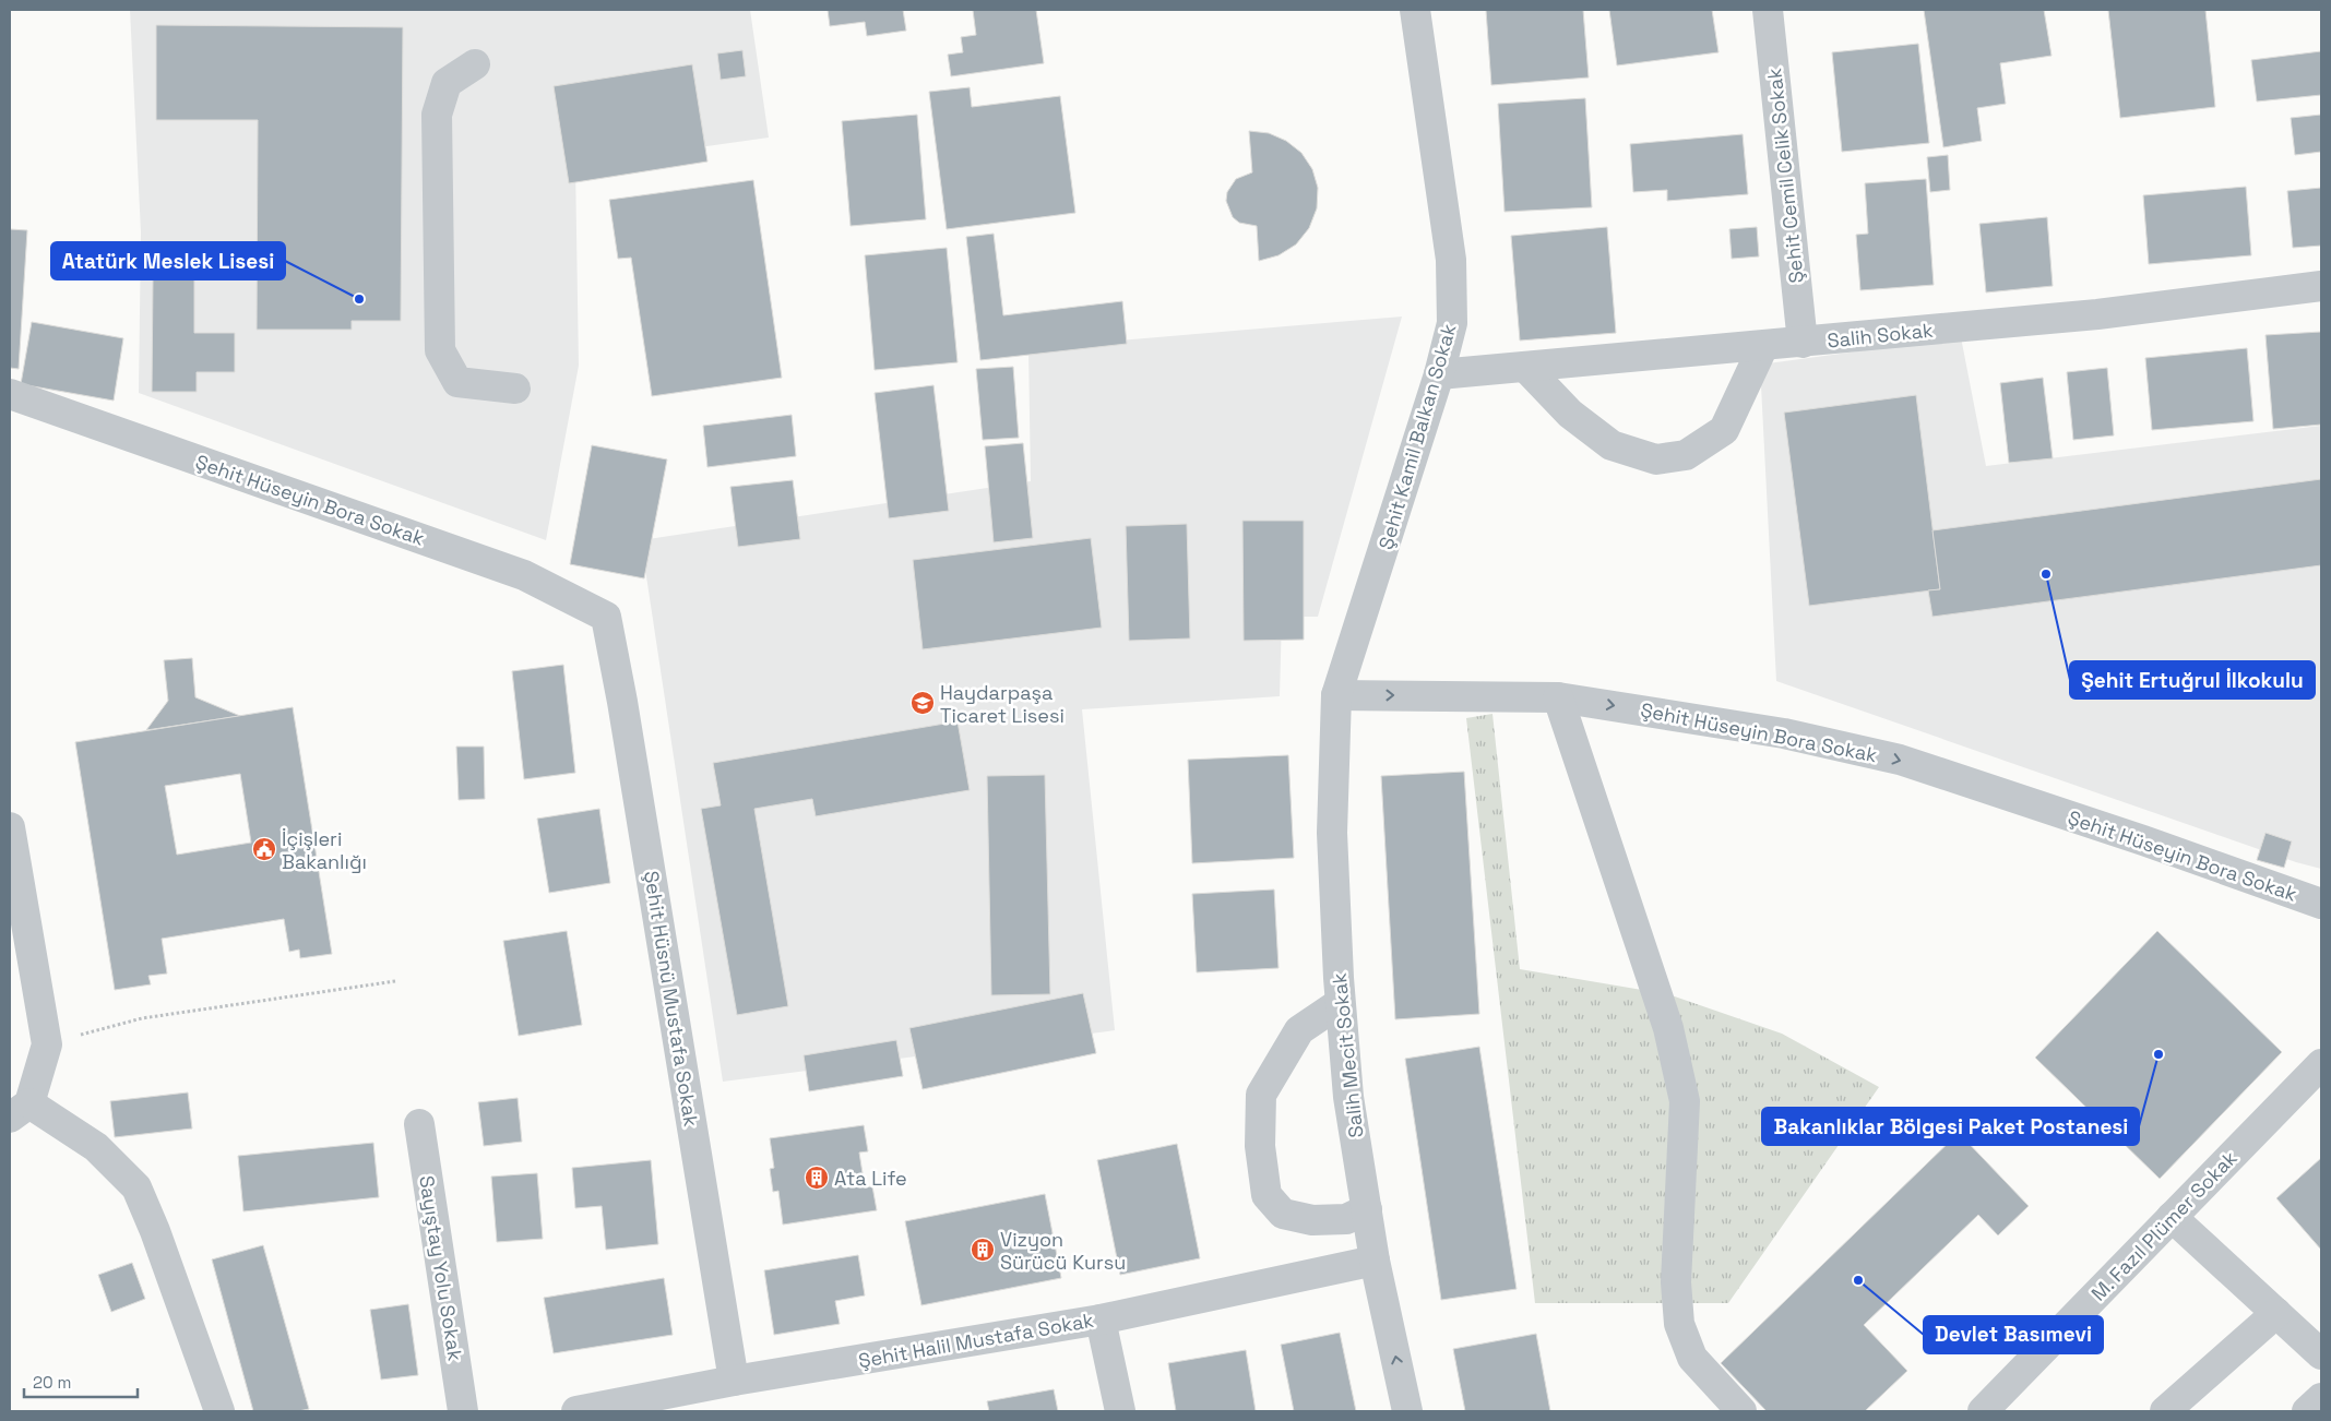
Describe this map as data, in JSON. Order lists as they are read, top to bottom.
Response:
{
  "streets": {
    "street": [
      "Şehit Cemil Celik Sokak",
      "Salih Sokak",
      "Şehit Kamil Balkan Sokak",
      "Şehit Hüseyin Bora Sokak",
      "Şehit Hüsnü Mustafa Sokak",
      "Salih Mecit Sokak",
      "M. Fazıl Plümer Sokak",
      "Sayıştay Yolu Sokak",
      "Şehit Halil Mustafa Sokak"
    ]
  },
  "crossings": [
    ["Şehit Cemil Celik Sokak", "Salih Sokak"],
    ["Salih Sokak", "Şehit Kamil Balkan Sokak"],
    ["Şehit Kamil Balkan Sokak", "Şehit Hüseyin Bora Sokak"],
    ["Şehit Kamil Balkan Sokak", "Salih Mecit Sokak"],
    ["Şehit Hüseyin Bora Sokak", "Şehit Hüsnü Mustafa Sokak"],
    ["Şehit Hüseyin Bora Sokak", "Salih Mecit Sokak"],
    ["Şehit Hüsnü Mustafa Sokak", "Şehit Halil Mustafa Sokak"],
    ["Salih Mecit Sokak", "Şehit Halil Mustafa Sokak"]
  ],
  "one_way": ["Şehit Hüseyin Bora Sokak"],
  "places": {
    "other": [
      "Atatürk Meslek Lisesi",
      "Şehit Ertuğrul İlkokulu",
      "Bakanlıklar Bölgesi Paket Postanesi",
      "Devlet Basımevi"
    ],
    "school or university": ["Haydarpaşa Ticaret Lisesi"],
    "public building": ["İçişleri Bakanlığı"],
    "building": ["Ata Life", "Vizyon Sürücü Kursu"]
  },
  "scale_bar": "20 m"
}
